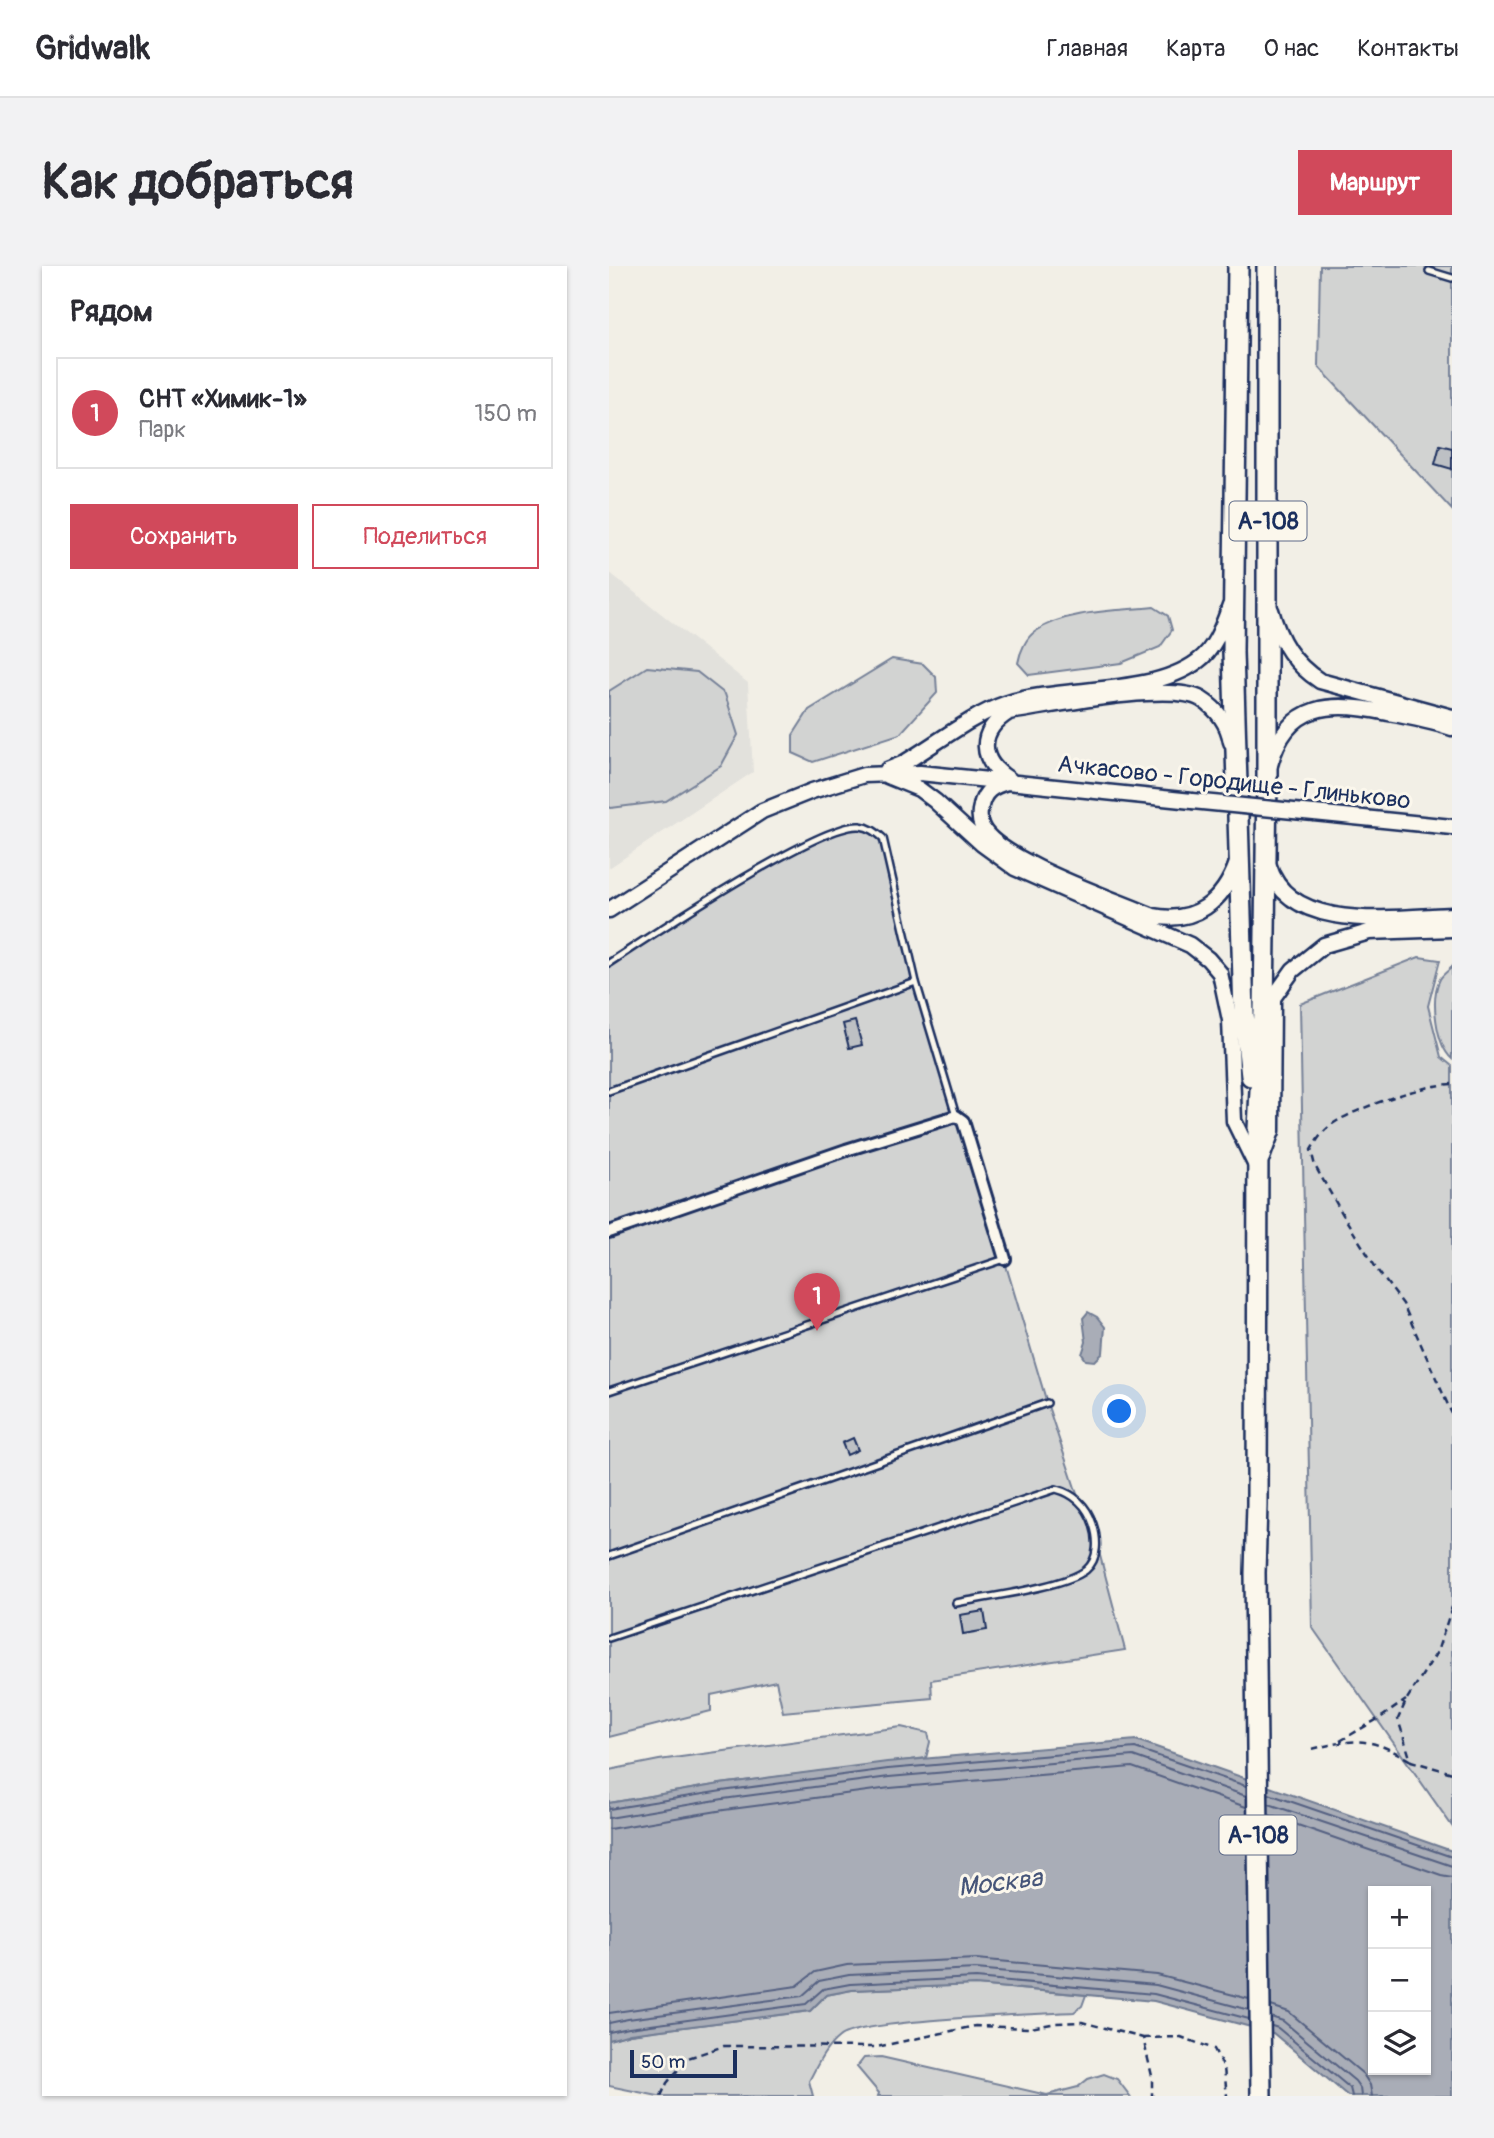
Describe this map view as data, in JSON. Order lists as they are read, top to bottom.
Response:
{
  "streets": {
    "highway": ["А-108"],
    "street": ["Ачкасово - Городище - Глиньково"]
  },
  "water": ["Москва"],
  "scale_bar": "50 m",
  "page": {
    "header": "Gridwalk",
    "nav": [
      "Главная",
      "Карта",
      "О нас",
      "Контакты"
    ],
    "buttons": [
      "Маршрут",
      ["Сохранить", "Поделиться"]
    ],
    "title": "Как добраться",
    "heading": "Рядом",
    "list": [
      {
        "mark": "1",
        "name": "СНТ «Химик-1»",
        "note": "Парк",
        "value": "150 m"
      }
    ],
    "pins": "1",
    "map_buttons": ["+", "−"],
    "scale": "50 m"
  }
}
